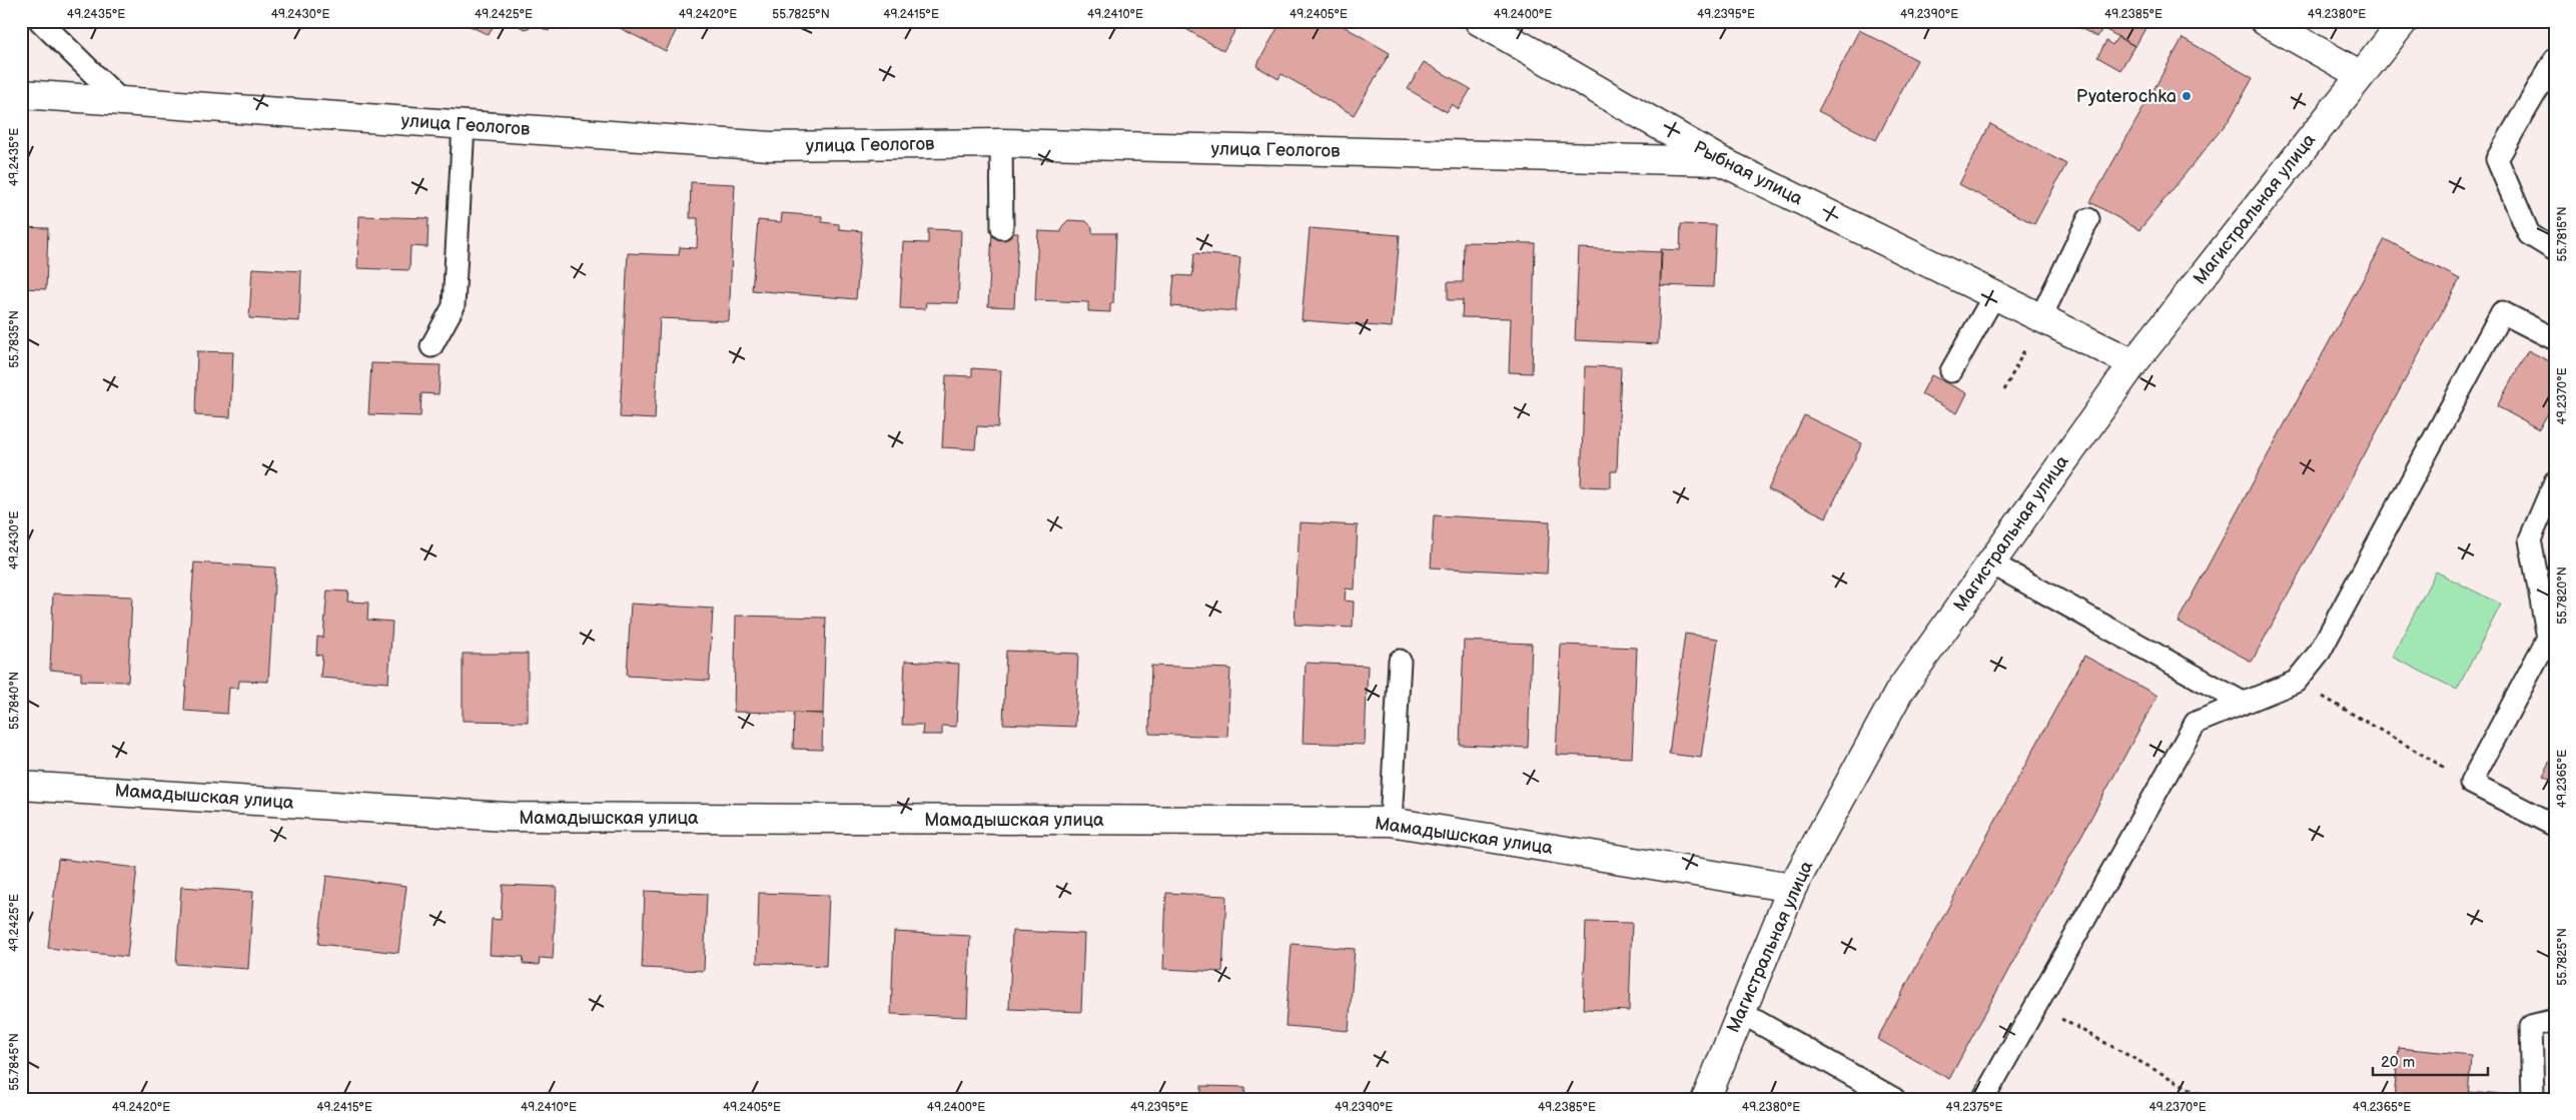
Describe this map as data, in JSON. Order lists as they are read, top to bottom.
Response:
{
  "streets": {
    "street": [
      "улица Геологов",
      "Рыбная улица",
      "Магистральная улица",
      "Мамадышская улица"
    ]
  },
  "crossings": [
    ["улица Геологов", "Рыбная улица"],
    ["Рыбная улица", "Магистральная улица"],
    ["Магистральная улица", "Мамадышская улица"]
  ],
  "places": ["Pyaterochka"],
  "scale_bar": "20 m",
  "coordinates": [
    "49.2435°E",
    "49.2430°E",
    "49.2425°E",
    "49.2420°E",
    "55.7825°N",
    "49.2415°E",
    "49.2410°E",
    "49.2405°E",
    "49.2400°E",
    "49.2395°E",
    "49.2390°E",
    "49.2385°E",
    "49.2380°E",
    "55.7815°N",
    "55.7835°N",
    "49.2370°E",
    "55.7820°N",
    "55.7840°N",
    "49.2365°E",
    "55.7845°N",
    "49.2375°E"
  ]
}
